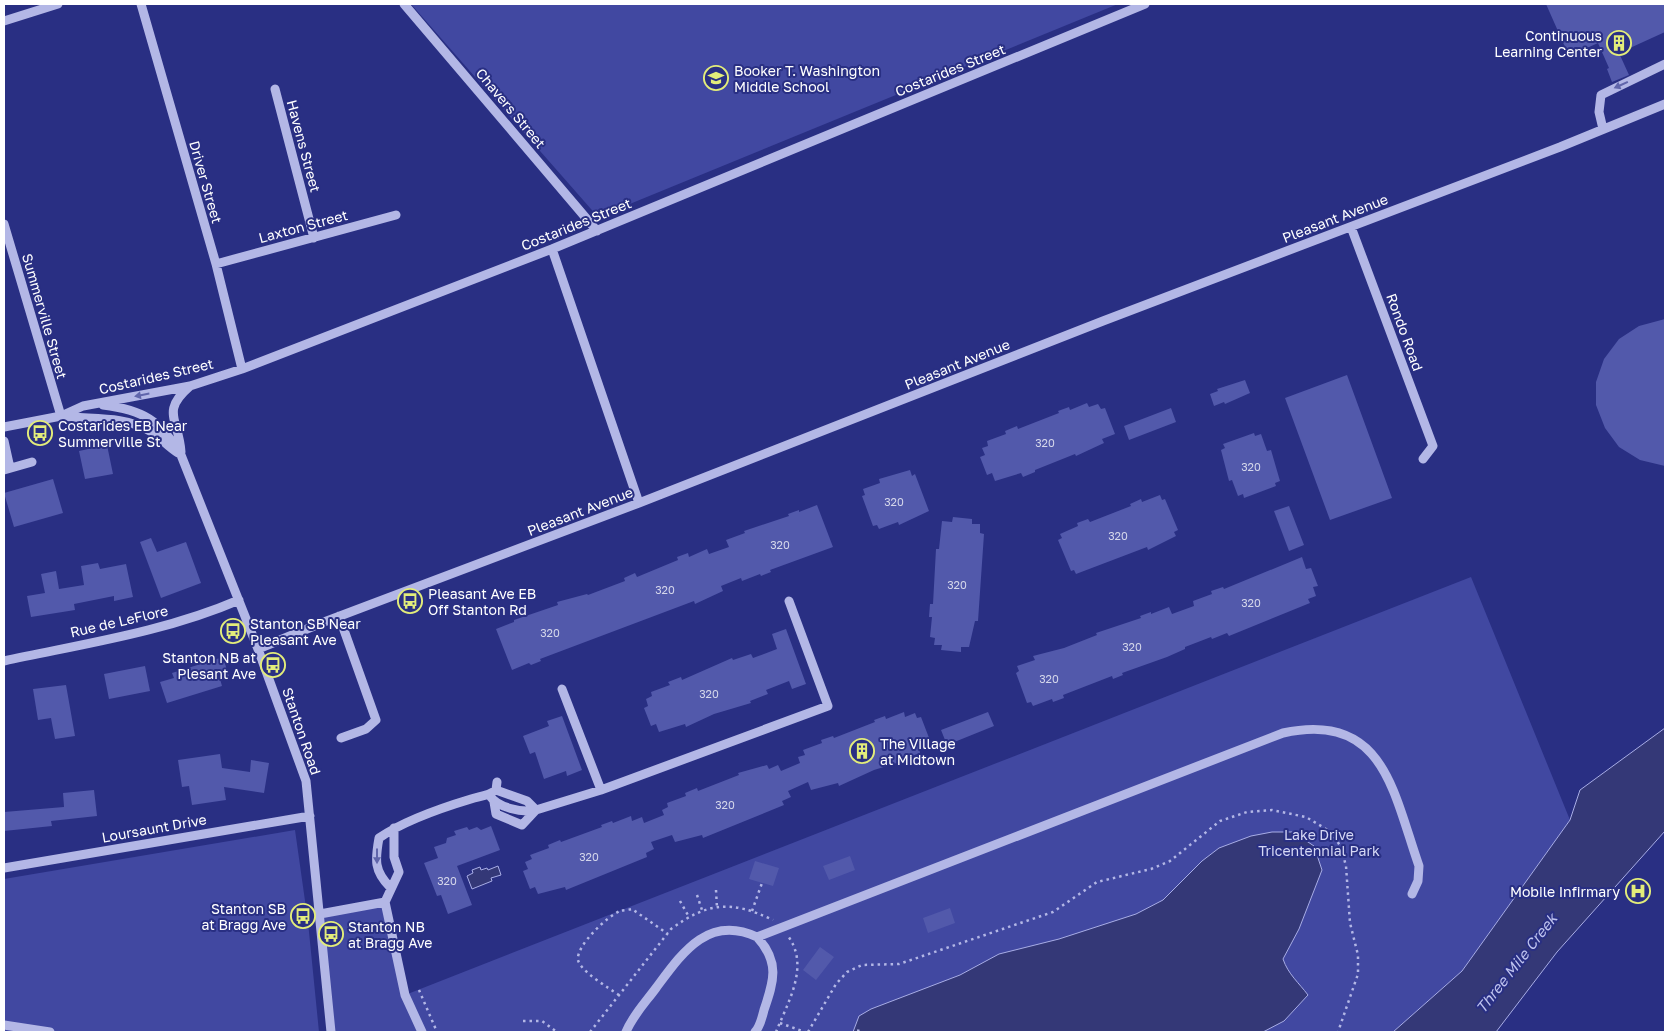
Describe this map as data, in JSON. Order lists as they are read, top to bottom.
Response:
{
  "streets": {
    "street": [
      "Costarides Street",
      "Chavers Street",
      "Havens Street",
      "Driver Street",
      "Pleasant Avenue",
      "Laxton Street",
      "Summerville Street",
      "Rondo Road",
      "Rue de LeFlore",
      "Stanton Road",
      "Loursaunt Drive"
    ]
  },
  "crossings": [
    ["Costarides Street", "Chavers Street"],
    ["Costarides Street", "Driver Street"],
    ["Costarides Street", "Summerville Street"],
    ["Costarides Street", "Stanton Road"],
    ["Havens Street", "Laxton Street"],
    ["Driver Street", "Laxton Street"],
    ["Pleasant Avenue", "Rondo Road"],
    ["Pleasant Avenue", "Stanton Road"],
    ["Rue de LeFlore", "Stanton Road"],
    ["Stanton Road", "Loursaunt Drive"]
  ],
  "water": ["Three Mile Creek"],
  "parks": ["Lake Drive Tricentennial Park"],
  "places": {
    "building": ["Continuous Learning Center", "The Village at Midtown"],
    "school or university": ["Booker T. Washington Middle School"],
    "bus stop": [
      "Costarides EB Near Summerville St",
      "Pleasant Ave EB Off Stanton Rd",
      "Stanton SB Near Pleasant Ave",
      "Stanton NB at Plesant Ave",
      "Stanton SB at Bragg Ave",
      "Stanton NB at Bragg Ave"
    ],
    "hospital": ["Mobile Infirmary"]
  },
  "house_numbers": [
    "320",
    "320",
    "320",
    "320",
    "320",
    "320",
    "320",
    "320",
    "320",
    "320",
    "320",
    "320",
    "320",
    "320",
    "320"
  ]
}
